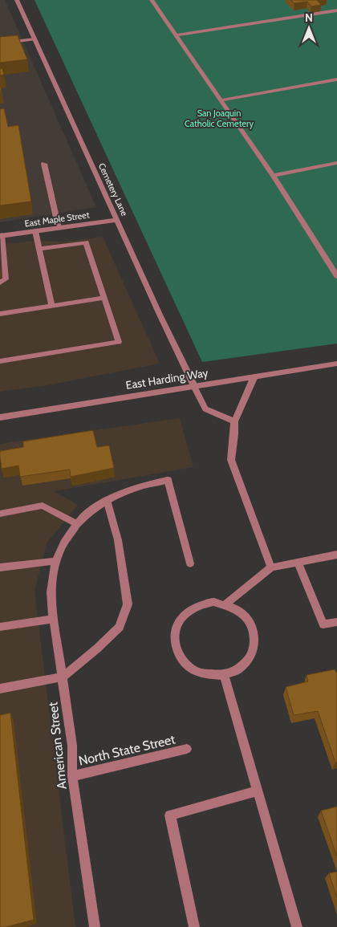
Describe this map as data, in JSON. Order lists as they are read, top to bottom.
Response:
{
  "streets": {
    "street": [
      "Cemetery Lane",
      "East Maple Street",
      "East Harding Way",
      "American Street",
      "North State Street"
    ]
  },
  "crossings": [
    ["Cemetery Lane", "East Maple Street"],
    ["Cemetery Lane", "East Harding Way"],
    ["American Street", "North State Street"]
  ],
  "parks": ["San Joaquin Catholic Cemetery"],
  "north": "top"
}
